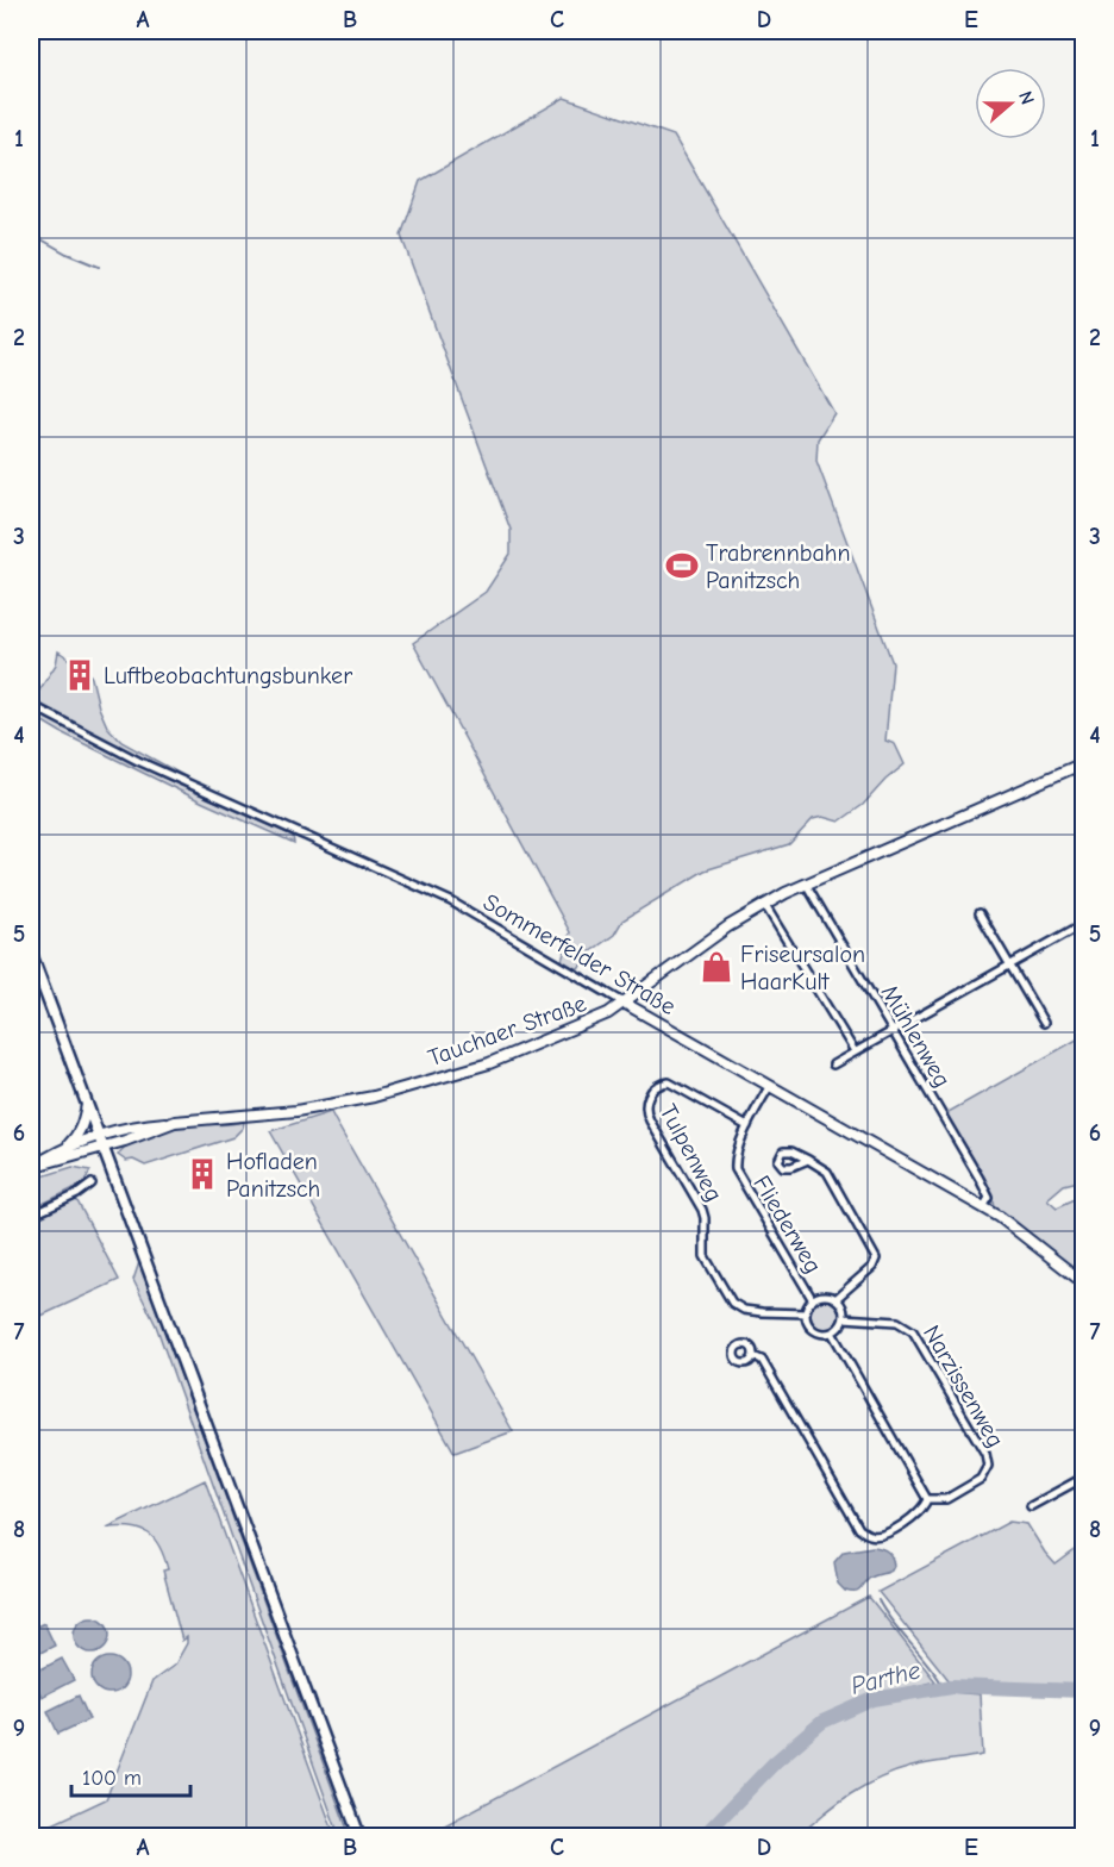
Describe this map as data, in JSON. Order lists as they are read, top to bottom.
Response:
{
  "streets": {
    "street": [
      "Sommerfelder Straße",
      "Tauchaer Straße",
      "Mühlenweg",
      "Tulpenweg",
      "Fliederweg",
      "Narzissenweg"
    ]
  },
  "crossings": [
    ["Sommerfelder Straße", "Tauchaer Straße"],
    ["Sommerfelder Straße", "Mühlenweg"],
    ["Sommerfelder Straße", "Fliederweg"],
    ["Tauchaer Straße", "Mühlenweg"],
    ["Tulpenweg", "Fliederweg"],
    ["Tulpenweg", "Narzissenweg"],
    ["Fliederweg", "Narzissenweg"]
  ],
  "water": ["Parthe"],
  "places": {
    "sports": ["Trabrennbahn Panitzsch"],
    "building": ["Luftbeobachtungsbunker", "Hofladen Panitzsch"],
    "shop": ["Friseursalon HaarKult"]
  },
  "scale_bar": "100 m",
  "north": "right",
  "grid": {
    "columns": [
      "A",
      "B",
      "C",
      "D",
      "E"
    ],
    "rows": [
      "1",
      "2",
      "3",
      "4",
      "5",
      "6",
      "7",
      "8",
      "9"
    ]
  }
}
